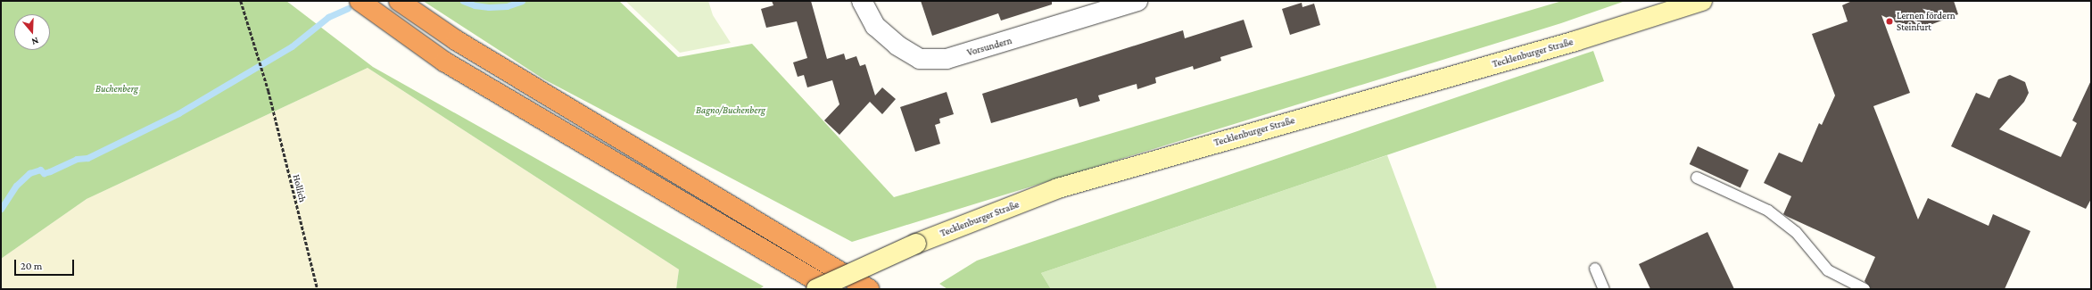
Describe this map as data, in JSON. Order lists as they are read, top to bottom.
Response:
{
  "streets": {
    "main road": ["Tecklenburger Straße"],
    "street": ["Vorsundern"],
    "path": ["Hollich"]
  },
  "parks": ["Buchenberg", "Bagno/Buchenberg"],
  "places": ["Lernen fördern Steinfurt"],
  "scale_bar": "20 m",
  "north": "bottom"
}
